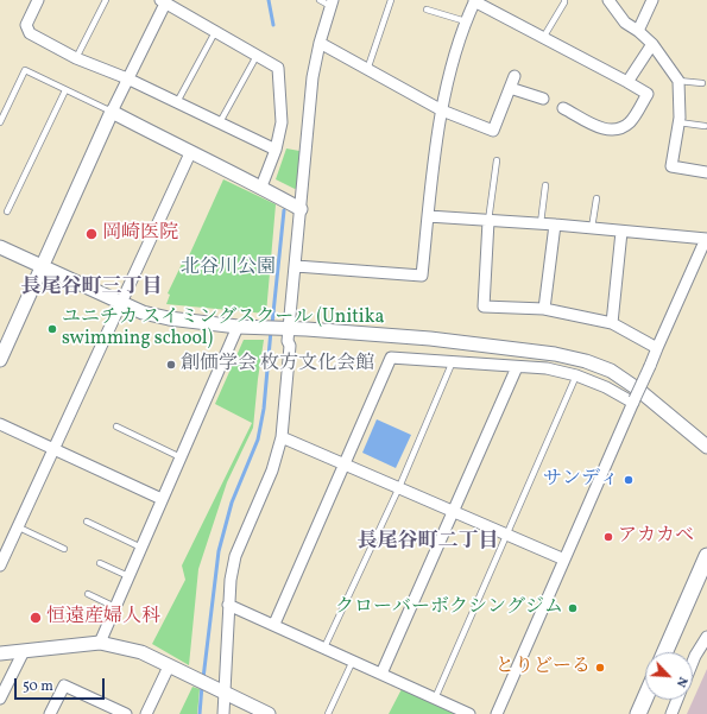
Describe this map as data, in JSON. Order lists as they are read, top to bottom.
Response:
{
  "districts": ["長尾谷町三丁目", "長尾谷町二丁目"],
  "parks": ["北谷川公園"],
  "places": [
    "岡崎医院",
    "ユニチカ スイミングスクール (Unitika swimming school)",
    "創価学会 枚方文化会館",
    "サンディ",
    "アカカベ",
    "クローバーボクシングジム",
    "恒遠産婦人科",
    "とりどーる"
  ],
  "scale_bar": "50 m",
  "north": "bottom right"
}
